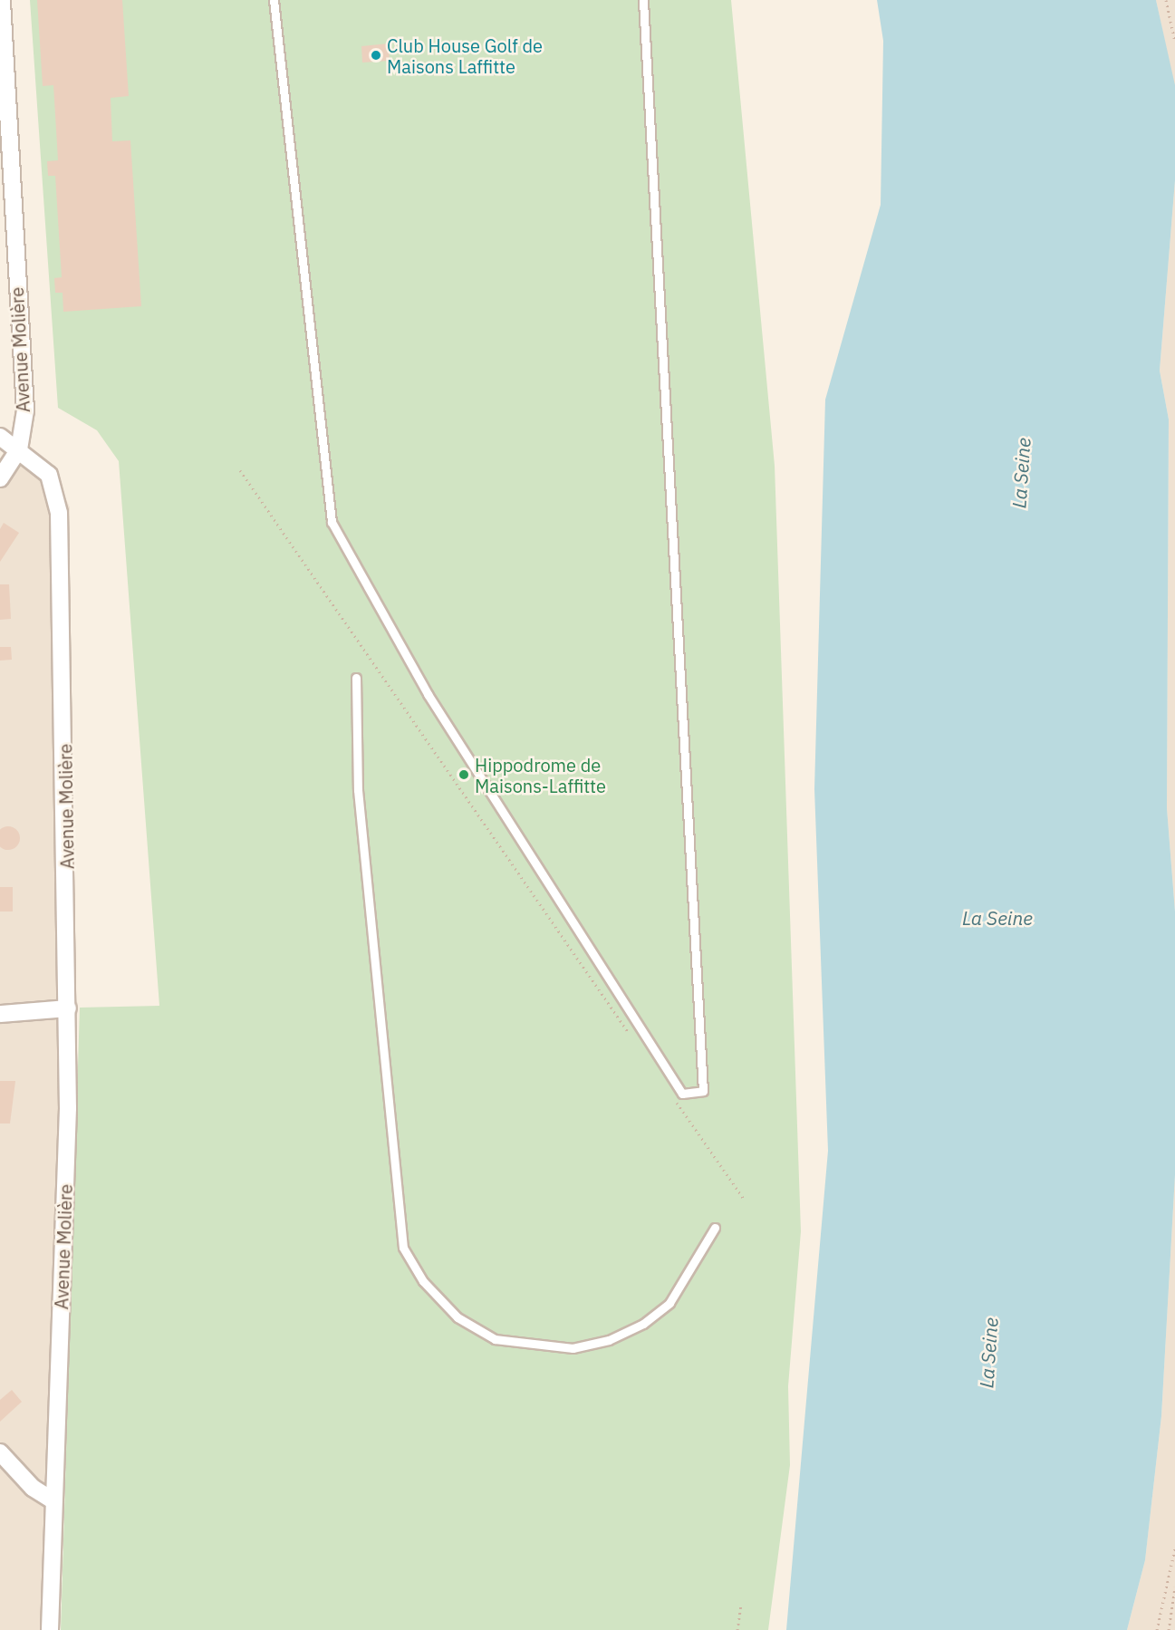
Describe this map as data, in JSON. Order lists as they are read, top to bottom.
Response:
{
  "streets": {
    "street": ["Avenue Molière"]
  },
  "water": ["La Seine"],
  "places": ["Club House Golf de Maisons Laffitte", "Hippodrome de Maisons-Laffitte"]
}
